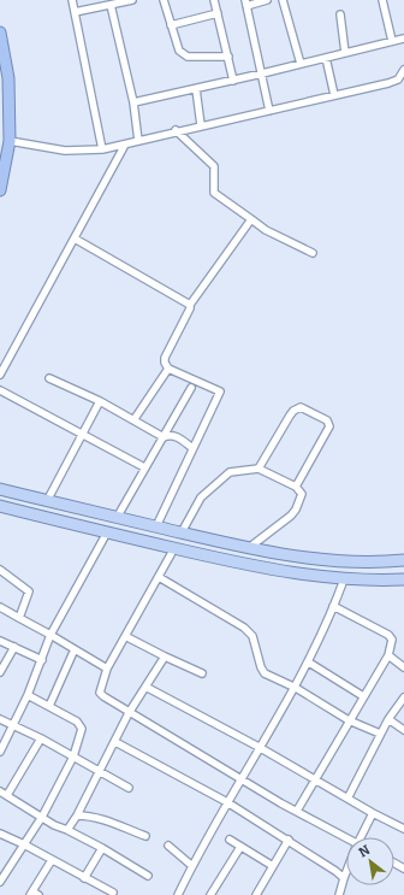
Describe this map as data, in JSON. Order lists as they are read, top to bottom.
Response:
{
  "north": "top left"
}
